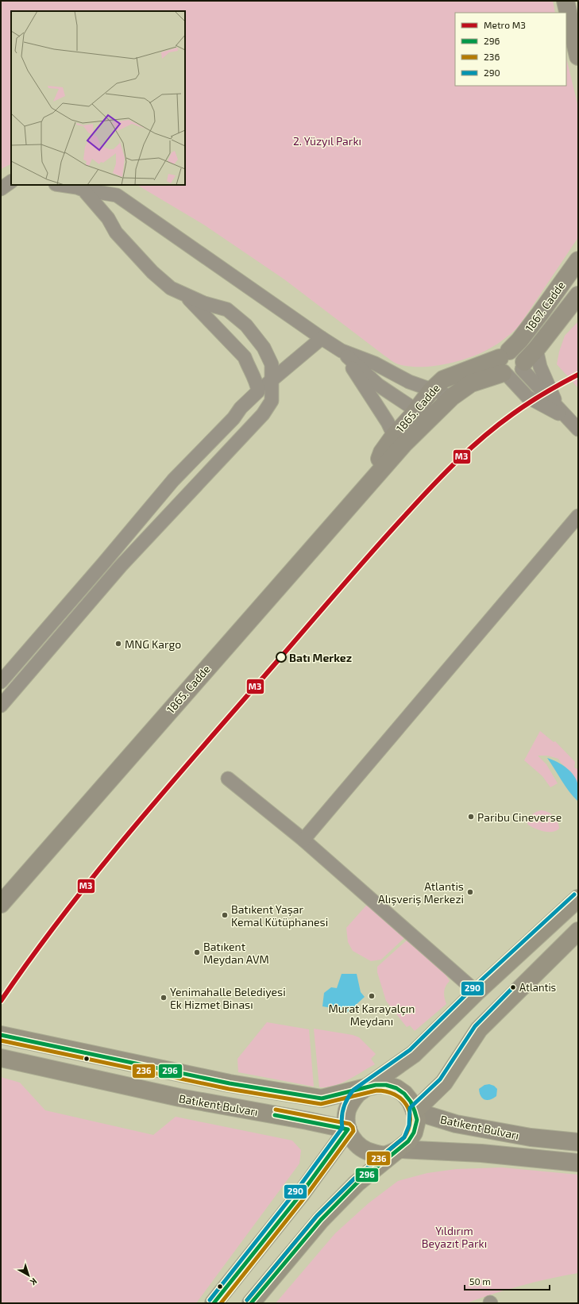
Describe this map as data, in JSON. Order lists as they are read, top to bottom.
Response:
{
  "streets": {
    "main road": ["Batıkent Bulvarı"],
    "street": ["1867. Cadde", "1865. Cadde"]
  },
  "crossings": [
    ["1867. Cadde", "1865. Cadde"]
  ],
  "parks": ["2. Yüzyıl Parkı", "Yıldırım Beyazıt Parkı"],
  "places": [
    "MNG Kargo",
    "Batı Merkez",
    "Paribu Cineverse",
    "Atlantis Alışveriş Merkezi",
    "Batıkent Yaşar Kemal Kütüphanesi",
    "Batıkent Meydan AVM",
    "Atlantis",
    "Murat Karayalçın Meydanı",
    "Yenimahalle Belediyesi Ek Hizmet Binası"
  ],
  "lines": [
    "metro line M3",
    "transit line 290",
    "transit line 296",
    "transit line 236"
  ],
  "legend": [
    "Metro M3",
    "296",
    "236",
    "290"
  ],
  "scale_bar": "50 m",
  "north": "bottom right"
}
